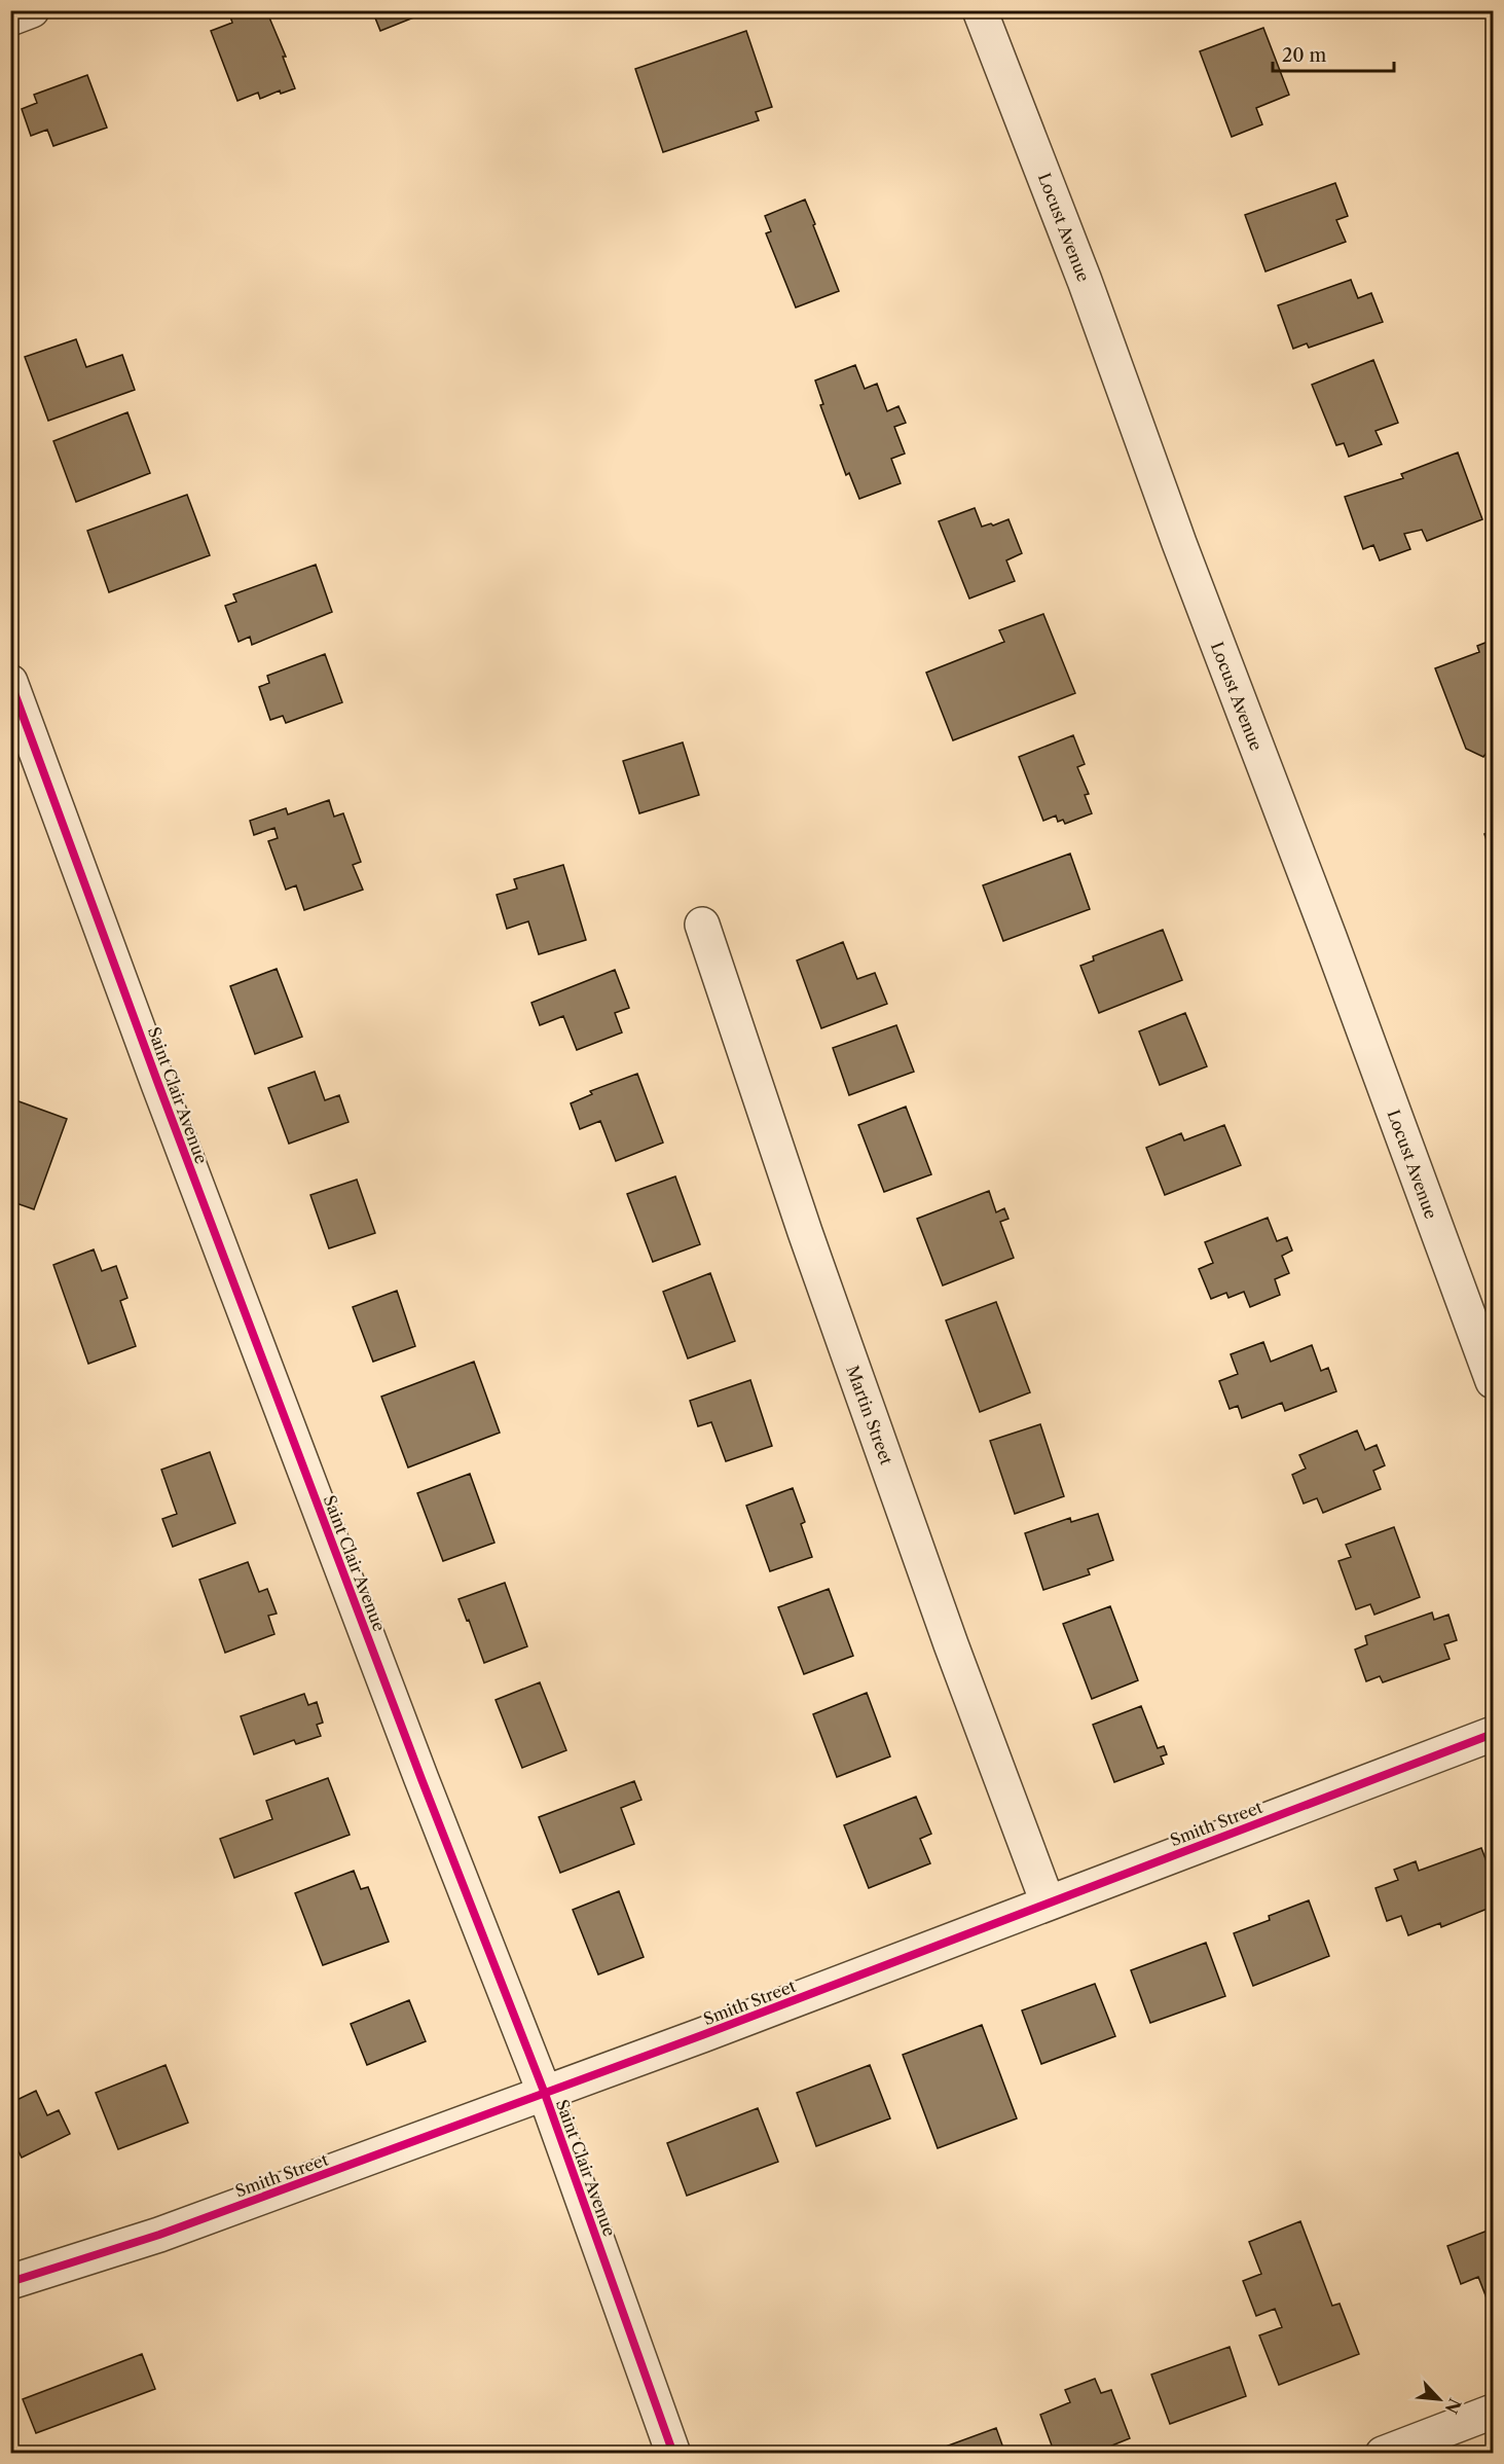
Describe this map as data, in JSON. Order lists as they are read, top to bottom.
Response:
{
  "streets": {
    "street": [
      "Locust Avenue",
      "Saint Clair Avenue",
      "Martin Street",
      "Smith Street"
    ]
  },
  "crossings": [
    ["Saint Clair Avenue", "Smith Street"],
    ["Martin Street", "Smith Street"]
  ],
  "scale_bar": "20 m",
  "north": "bottom right"
}
